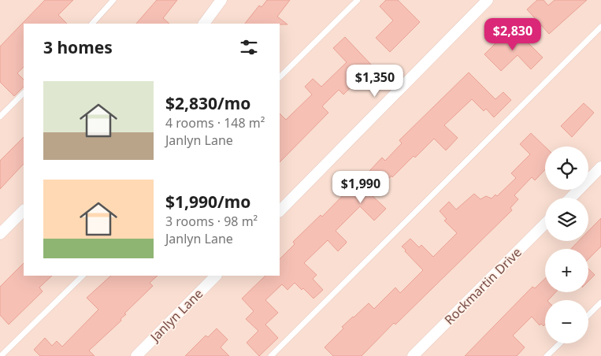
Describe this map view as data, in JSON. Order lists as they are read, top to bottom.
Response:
{
  "streets": {
    "street": ["Rockmartin Drive", "Janlyn Lane"]
  },
  "page": {
    "price": ["$2,830", "$1,350", "$1,990"],
    "heading": "3 homes",
    "list": [
      {
        "name": "$2,830/mo",
        "note": "4 rooms · 148 m² · Janlyn Lane"
      },
      {
        "name": "$1,990/mo",
        "note": "3 rooms · 98 m² · Janlyn Lane"
      }
    ],
    "map_buttons": ["+", "−"]
  }
}
